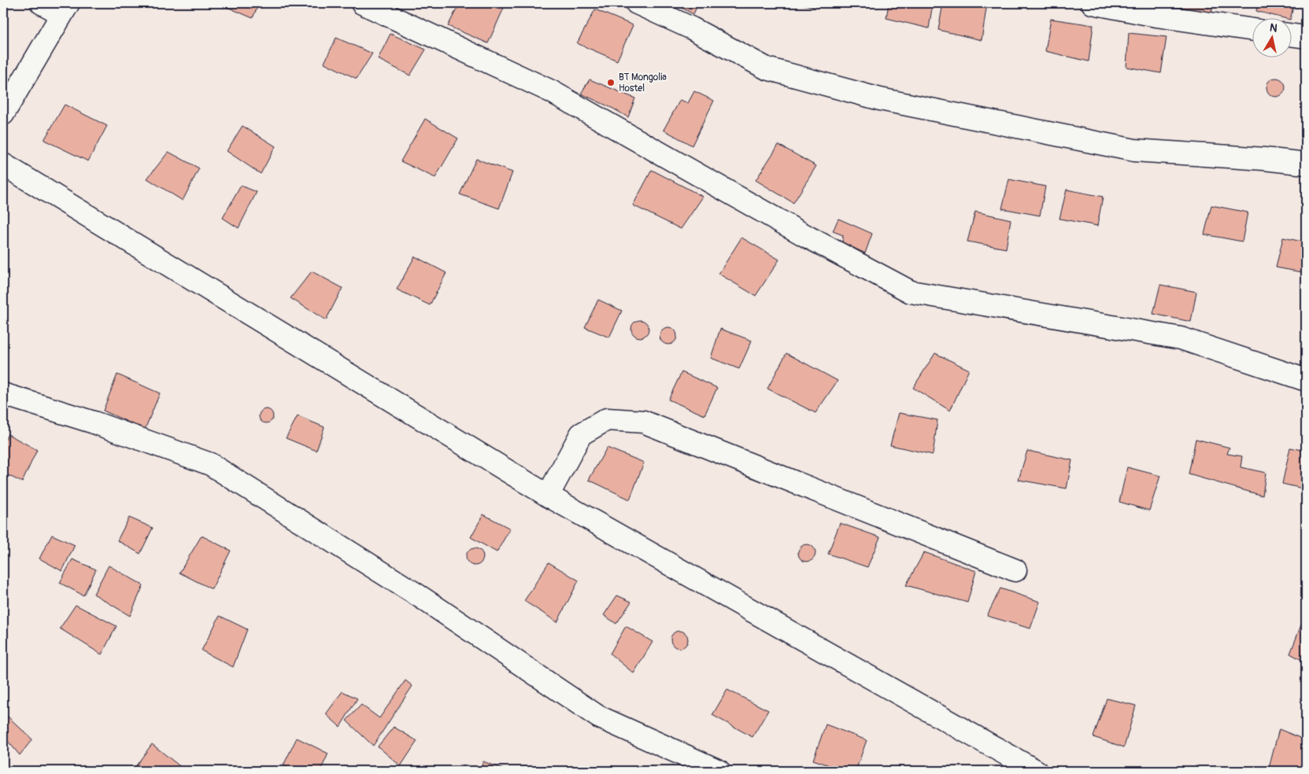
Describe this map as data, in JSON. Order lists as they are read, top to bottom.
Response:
{
  "places": ["BT Mongolia Hostel"],
  "north": "top"
}
